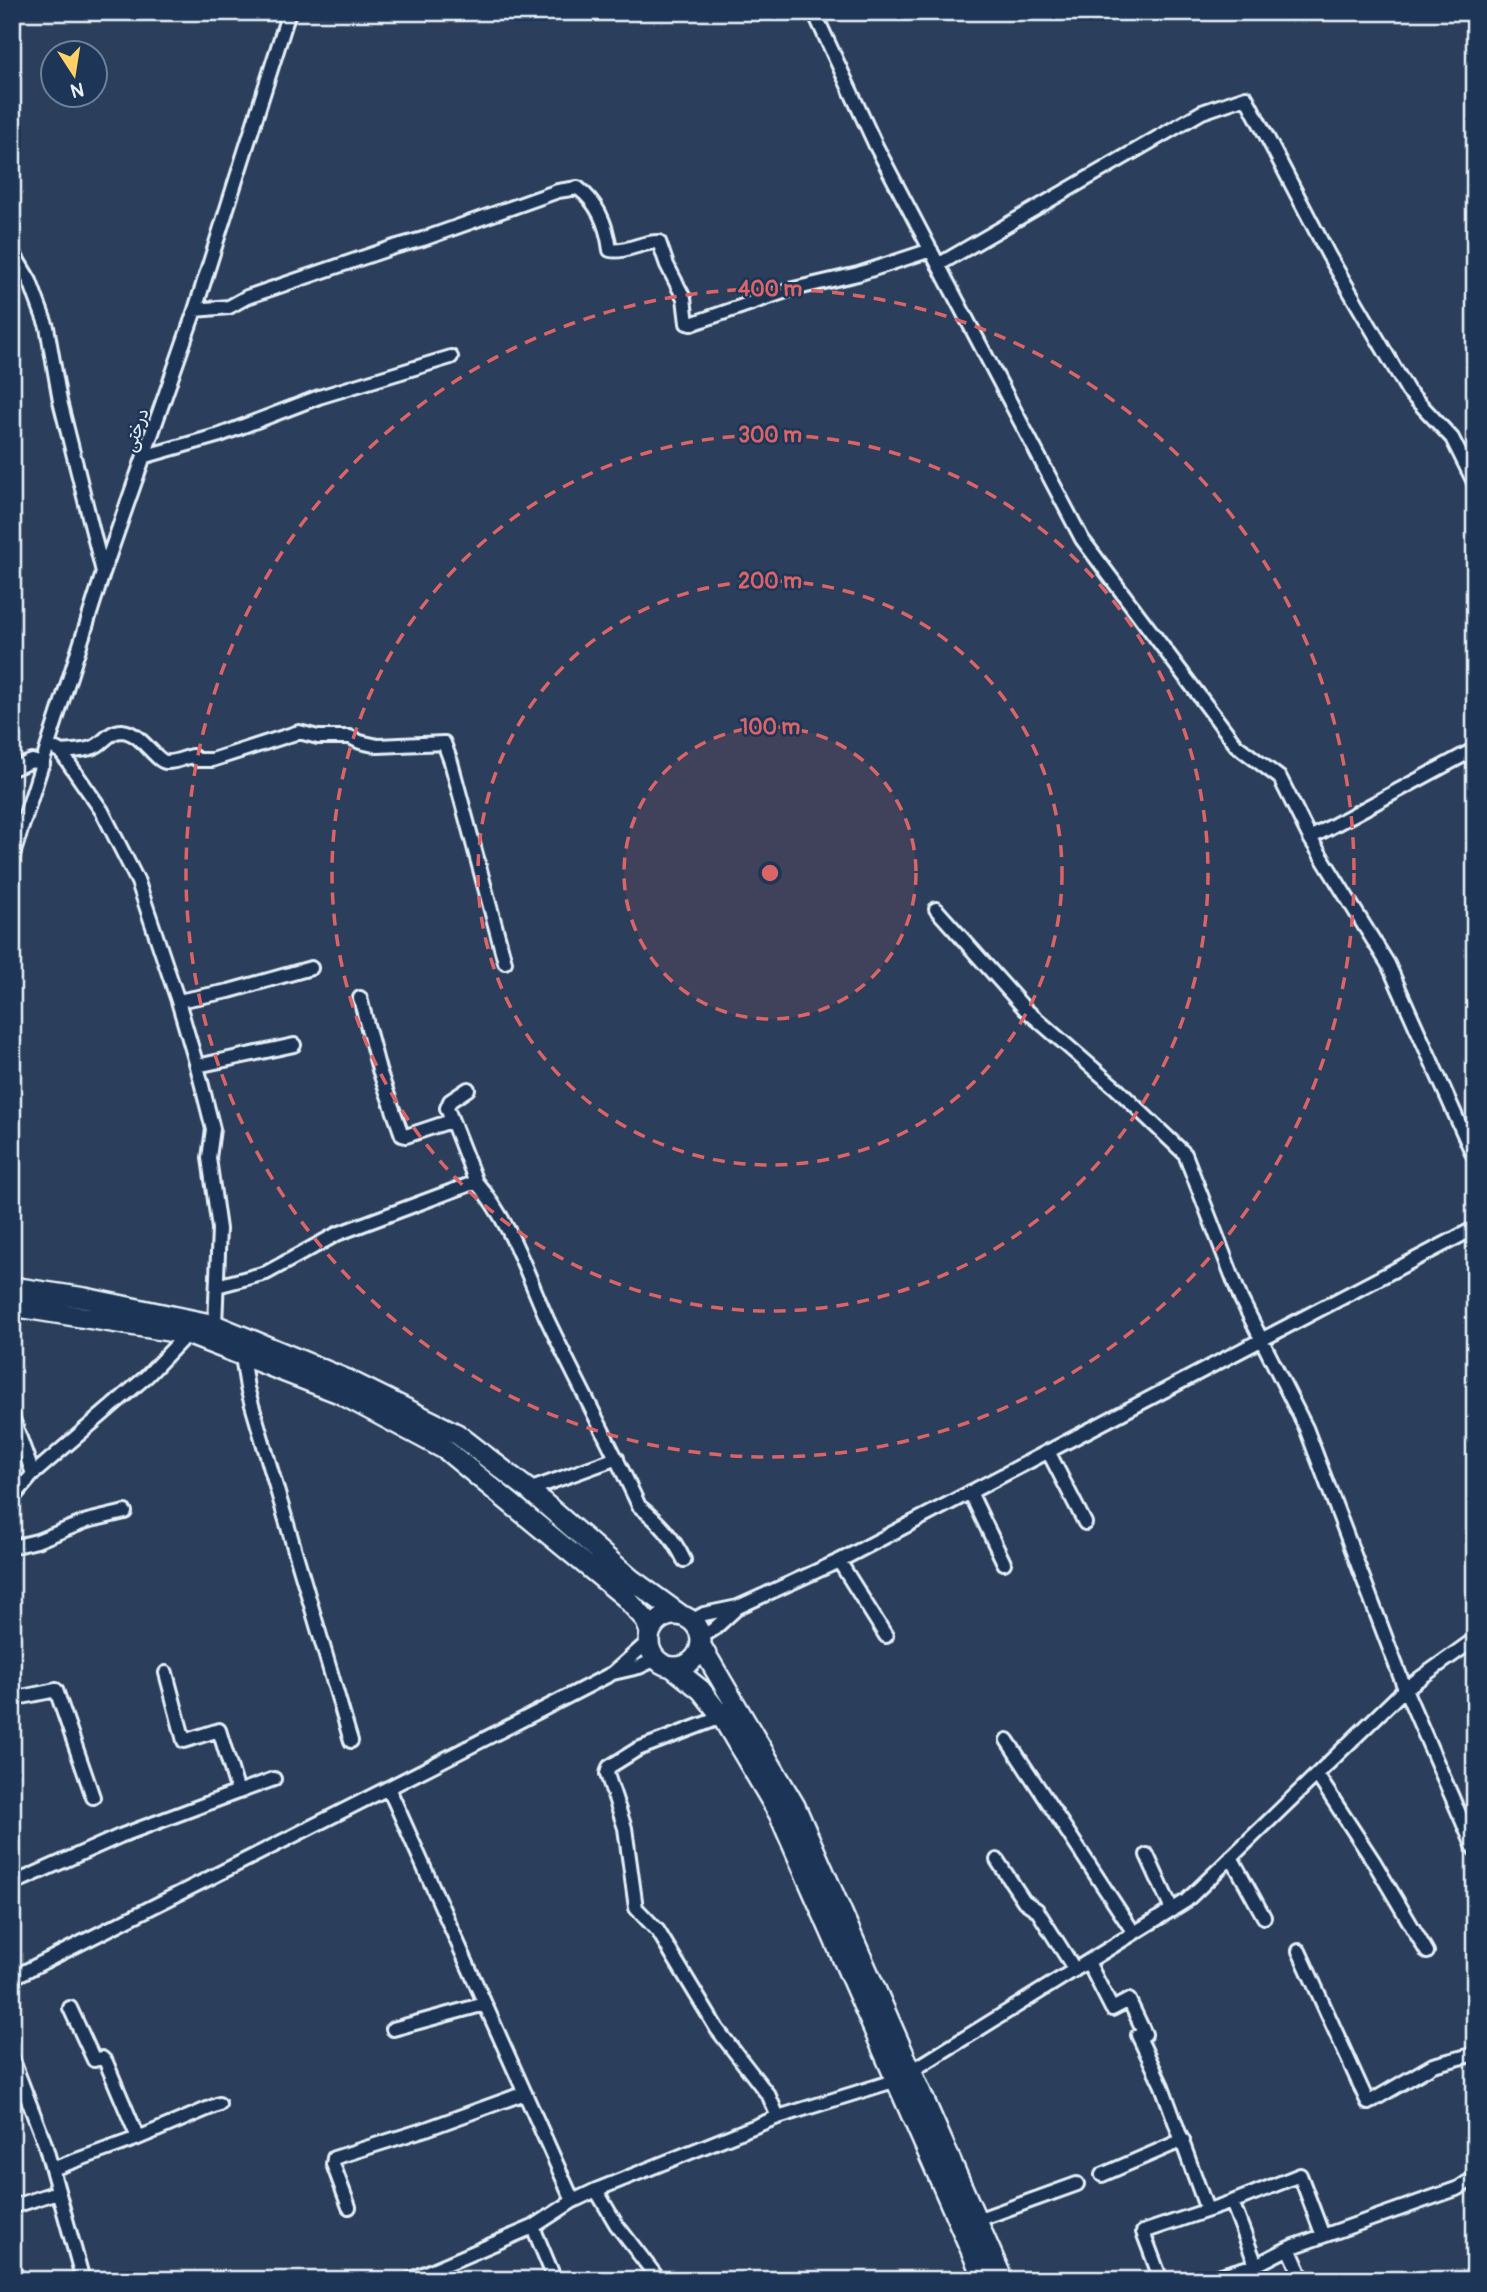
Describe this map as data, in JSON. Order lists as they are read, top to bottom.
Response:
{
  "streets": {
    "street": ["درختی"]
  },
  "north": "bottom",
  "rings": [
    "400 m",
    "300 m",
    "200 m",
    "100 m"
  ]
}
